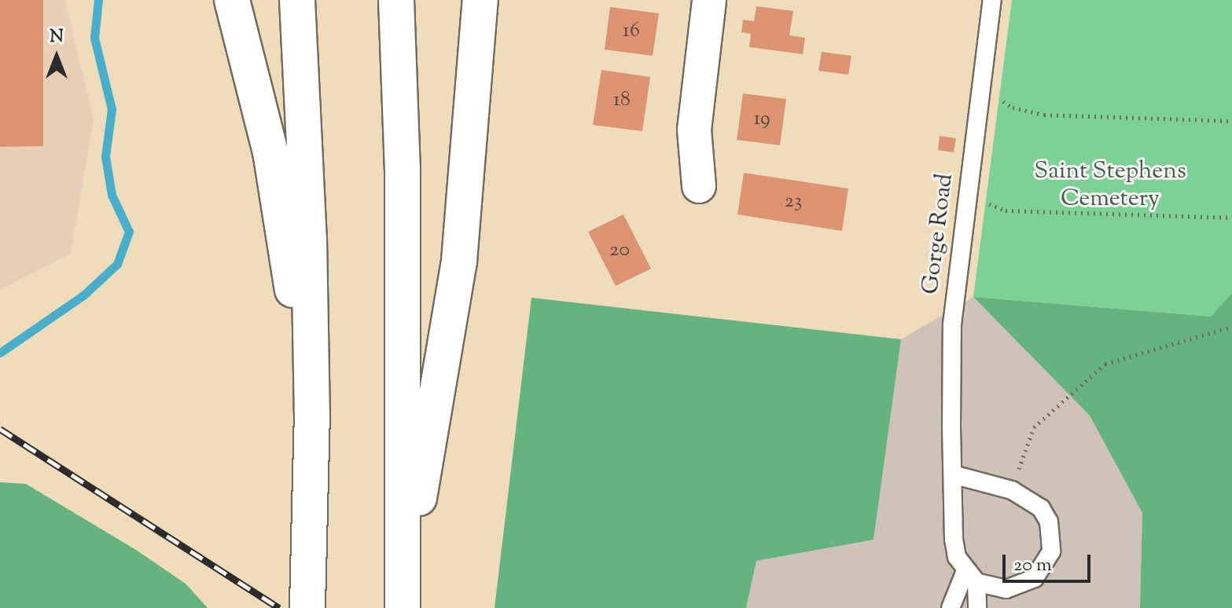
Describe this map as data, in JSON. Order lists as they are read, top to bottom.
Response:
{
  "streets": {
    "lane": ["Gorge Road"]
  },
  "parks": ["Saint Stephens Cemetery"],
  "house_numbers": [
    "16",
    "18",
    "19",
    "23",
    "20"
  ],
  "scale_bar": "20 m",
  "north": "top"
}
